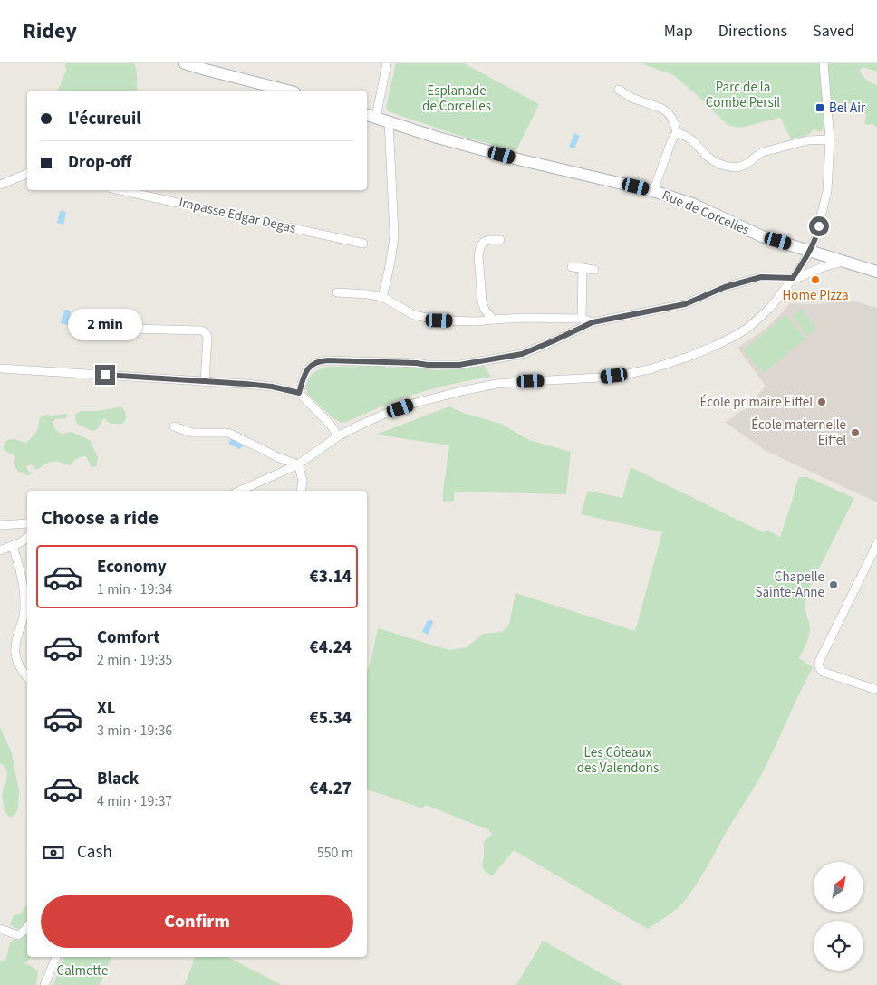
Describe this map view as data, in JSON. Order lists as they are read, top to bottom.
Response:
{
  "streets": {
    "main road": ["Rue de Corcelles"],
    "street": ["Impasse Edgar Degas"]
  },
  "parks": [
    "Parc de la Combe Persil",
    "Esplanade de Corcelles",
    "Les Côteaux des Valendons",
    "Calmette"
  ],
  "places": {
    "transit": ["Bel Air"],
    "other": [
      "Home Pizza",
      "École primaire Eiffel",
      "École maternelle Eiffel",
      "Chapelle Sainte-Anne"
    ]
  },
  "north": "top right",
  "page": {
    "header": "Ridey",
    "nav": ["Map", "Directions", "Saved"],
    "banner": ["L'écureuil", "Drop-off"],
    "bubble": "2 min",
    "heading": "Choose a ride",
    "list": [
      {
        "name": "Economy",
        "note": "1 min · 19:34",
        "value": "€3.14"
      },
      {
        "name": "Comfort",
        "note": "2 min · 19:35",
        "value": "€4.24"
      },
      {
        "name": "XL",
        "note": "3 min · 19:36",
        "value": "€5.34"
      },
      {
        "name": "Black",
        "note": "4 min · 19:37",
        "value": "€4.27"
      }
    ],
    "pay": ["Cash", "550 m"],
    "buttons": "Confirm"
  }
}
